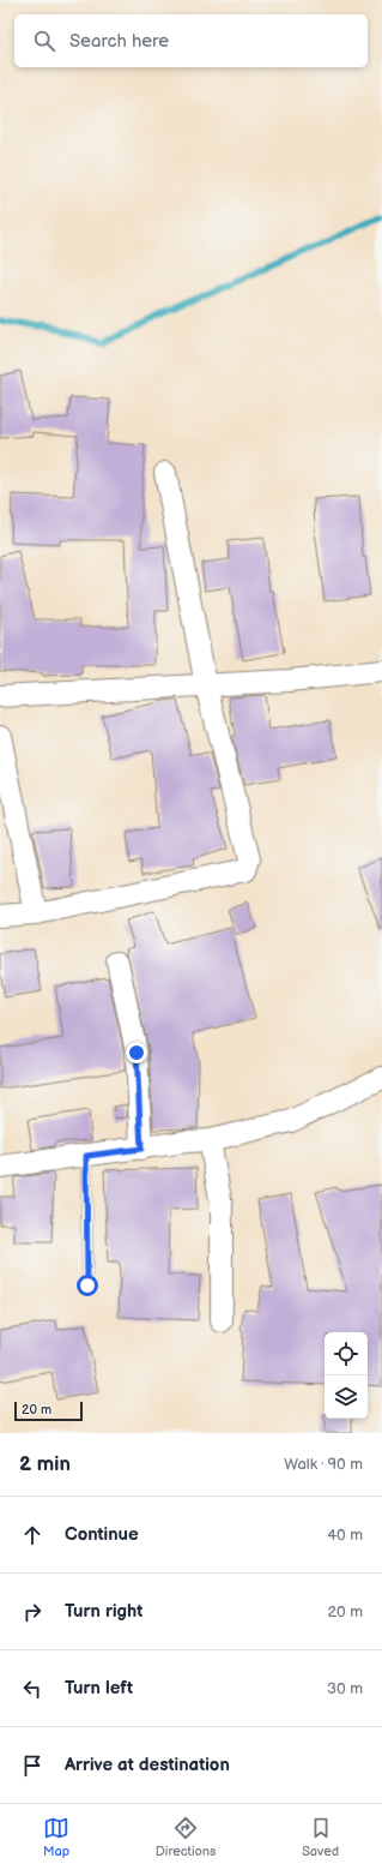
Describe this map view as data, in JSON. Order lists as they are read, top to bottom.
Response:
{
  "scale_bar": "20 m",
  "page": {
    "search": "Search here",
    "scale": "20 m",
    "heading": ["2 min", "Walk · 90 m"],
    "list": [
      ["Continue", "40 m"],
      ["Turn right", "20 m"],
      ["Turn left", "30 m"],
      "Arrive at destination"
    ],
    "nav": ["Map", "Directions", "Saved"]
  }
}
